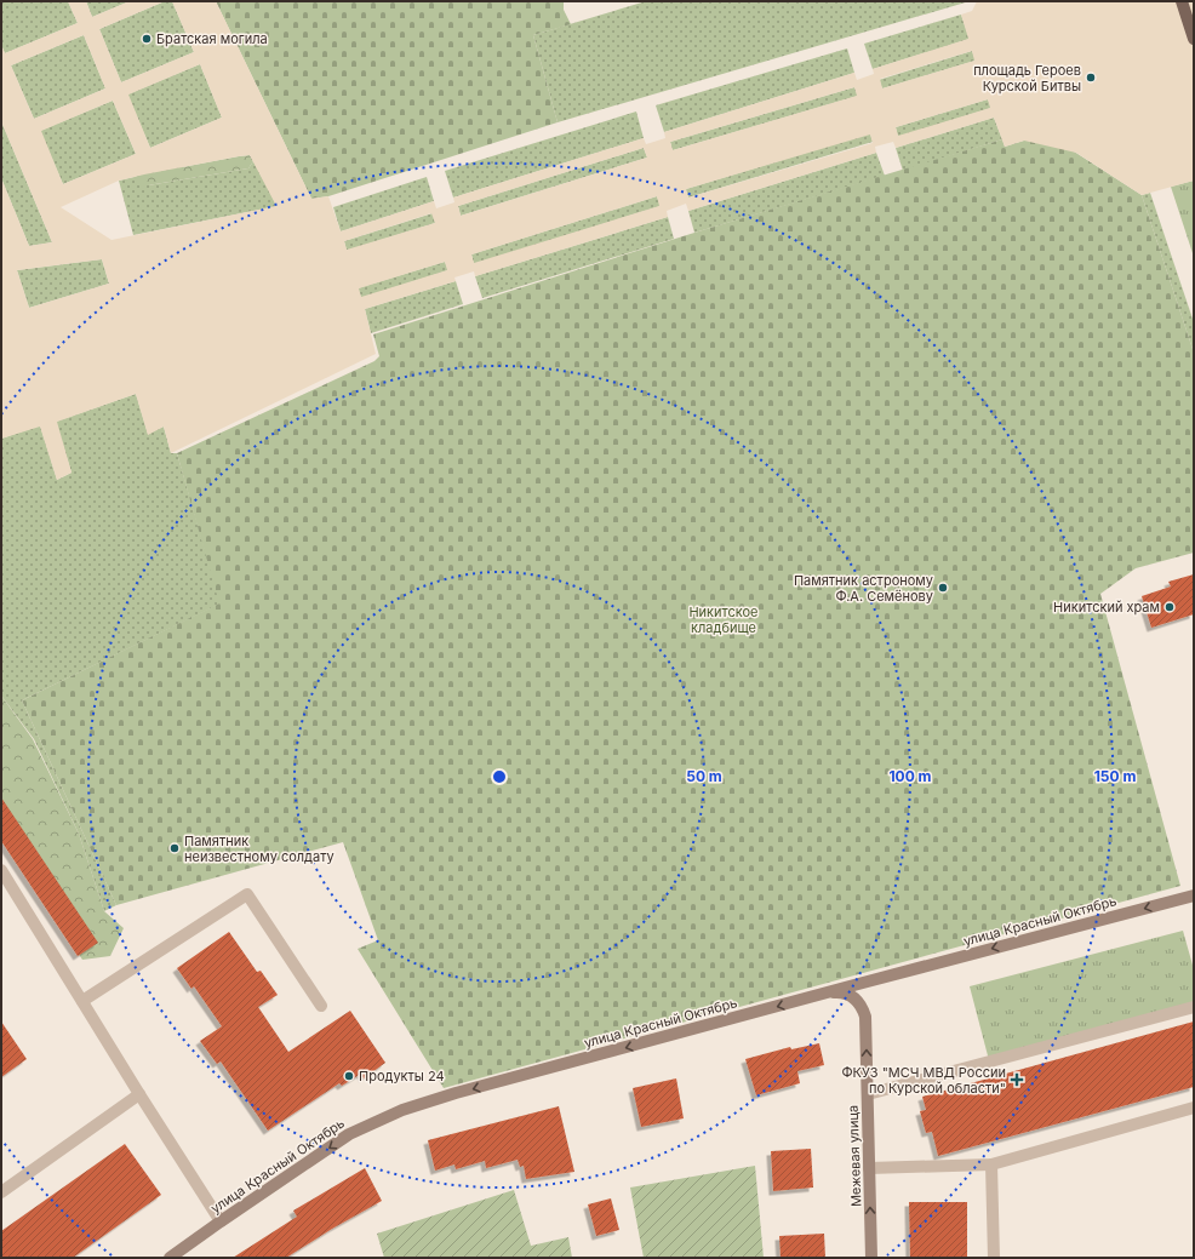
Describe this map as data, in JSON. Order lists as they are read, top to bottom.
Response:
{
  "streets": {
    "main road": ["улица Красный Октябрь", "Межевая улица"]
  },
  "crossings": [
    ["улица Красный Октябрь", "Межевая улица"]
  ],
  "one_way": ["улица Красный Октябрь", "Межевая улица"],
  "parks": ["Никитское кладбище"],
  "places": {
    "other": [
      "Братская могила",
      "площадь Героев Курской Битвы",
      "Памятник астроному Ф.А. Семёнову",
      "Никитский храм",
      "Памятник неизвестному солдату",
      "Продукты 24"
    ],
    "health": ["ФКУЗ \"МСЧ МВД России по Курской области\""]
  },
  "rings": ["50 m", "100 m", "150 m"]
}
